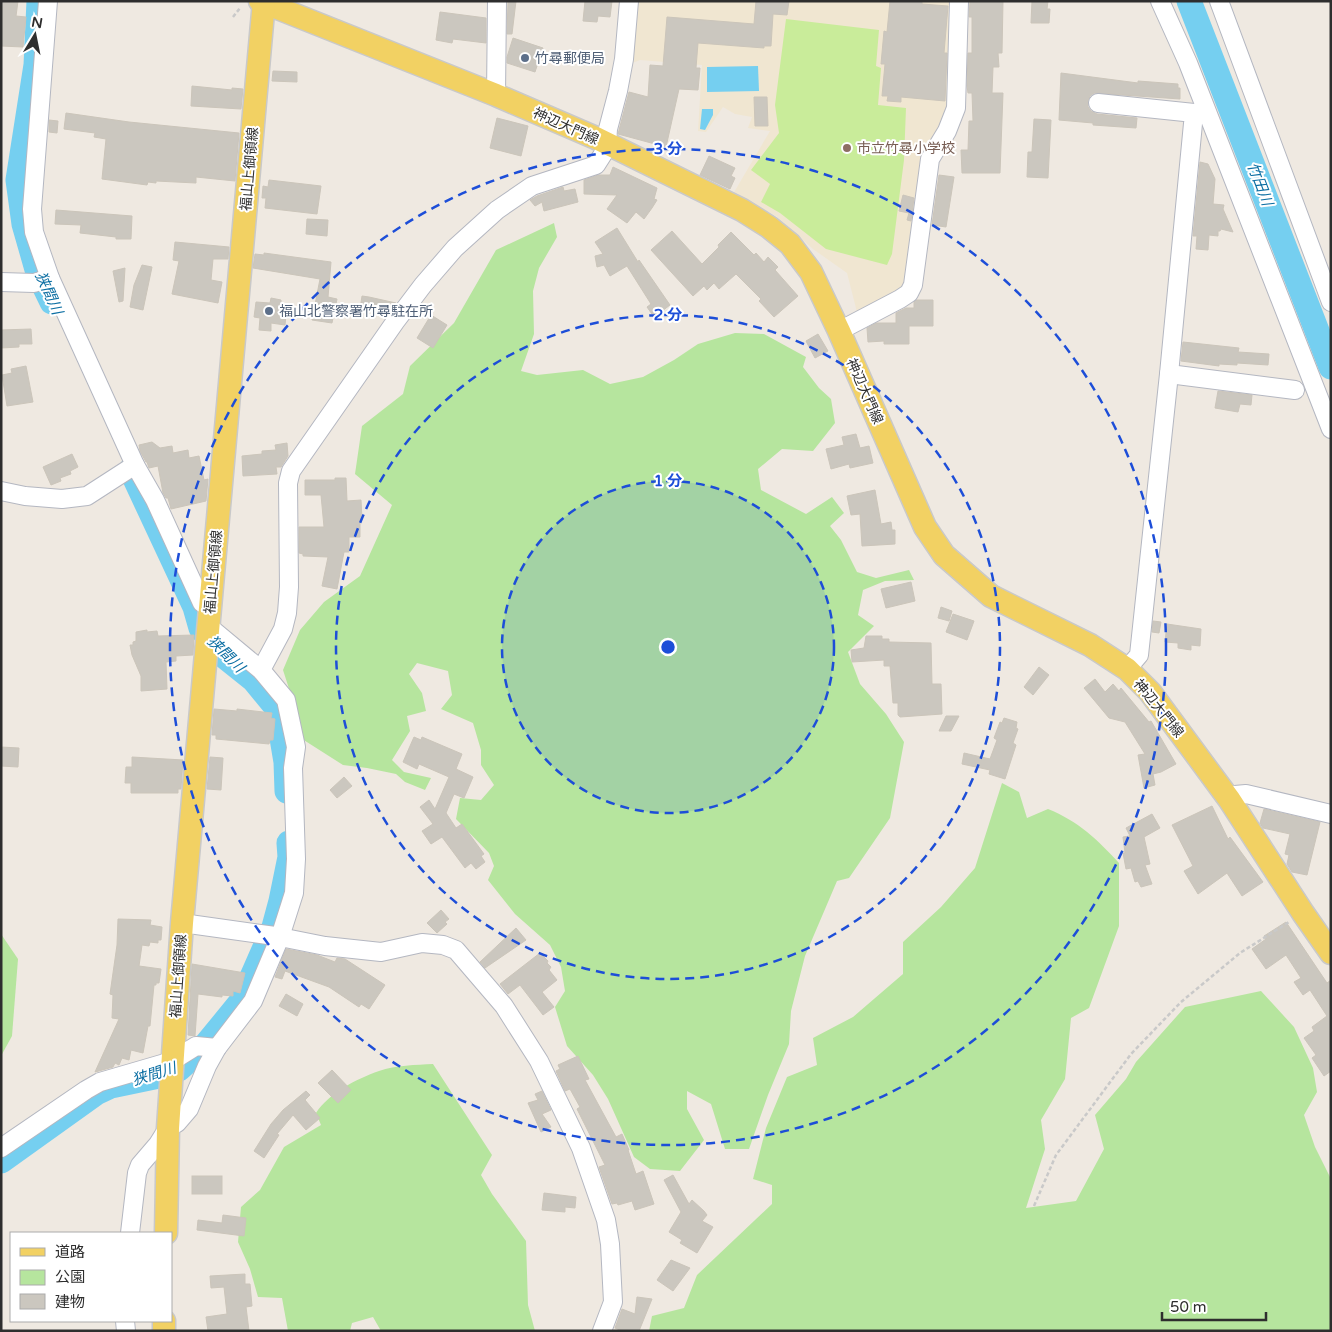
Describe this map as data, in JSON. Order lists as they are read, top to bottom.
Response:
{
  "streets": {
    "main road": ["神辺大門線", "福山上御領線"]
  },
  "crossings": [
    ["神辺大門線", "福山上御領線"]
  ],
  "water": ["竹田川", "狭間川"],
  "places": ["竹尋郵便局", "市立竹尋小学校", "福山北警察署竹尋駐在所"],
  "legend": ["道路", "公園", "建物"],
  "scale_bar": "50 m",
  "north": "top",
  "rings": ["3 分", "2 分", "1 分"]
}
